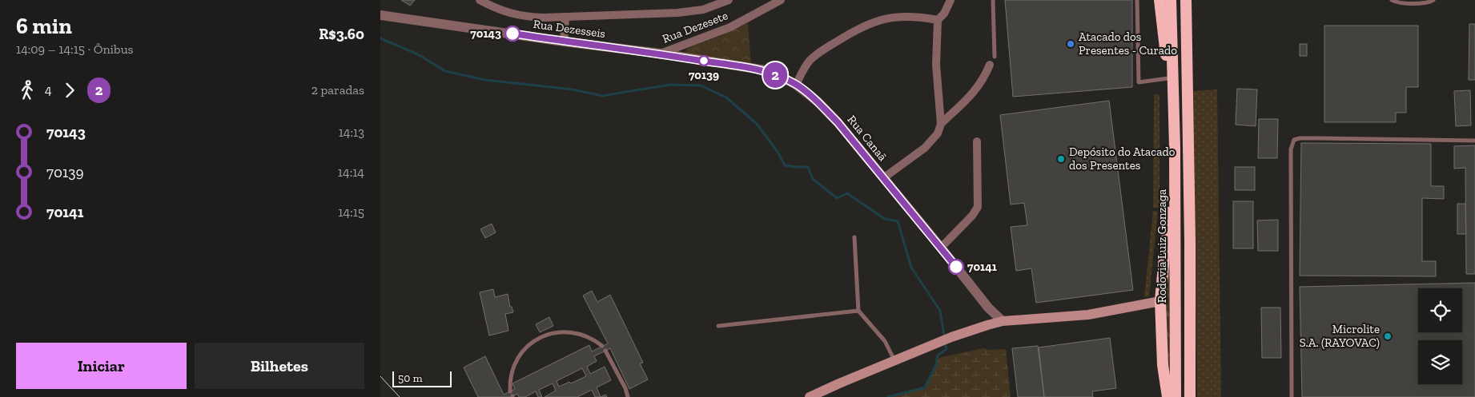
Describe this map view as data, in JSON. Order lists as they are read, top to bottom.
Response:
{
  "streets": {
    "highway": ["Rodovia Luiz Gonzaga"],
    "street": ["Rua Dezesete", "Rua Dezesseis", "Rua Canaã"]
  },
  "crossings": [
    ["Rua Dezesete", "Rua Dezesseis"],
    ["Rua Dezesete", "Rua Canaã"],
    ["Rua Dezesseis", "Rua Canaã"]
  ],
  "places": [
    "70143",
    "Atacado dos Presentes - Curado",
    "70139",
    "Depósito do Atacado dos Presentes",
    "70141",
    "Microlite S.A. (RAYOVAC)"
  ],
  "lines": ["bus line 2"],
  "scale_bar": "50 m",
  "page": {
    "heading": ["6 min", "14:09 – 14:15 · Ônibus", "R$3.60"],
    "on_map": "2",
    "legs": ["4", "2", "2 paradas"],
    "list": [
      {
        "name": "70143",
        "value": "14:13"
      },
      {
        "name": "70139",
        "value": "14:14"
      },
      {
        "name": "70141",
        "value": "14:15"
      }
    ],
    "buttons": ["Iniciar", "Bilhetes"],
    "scale": "50 m"
  }
}
